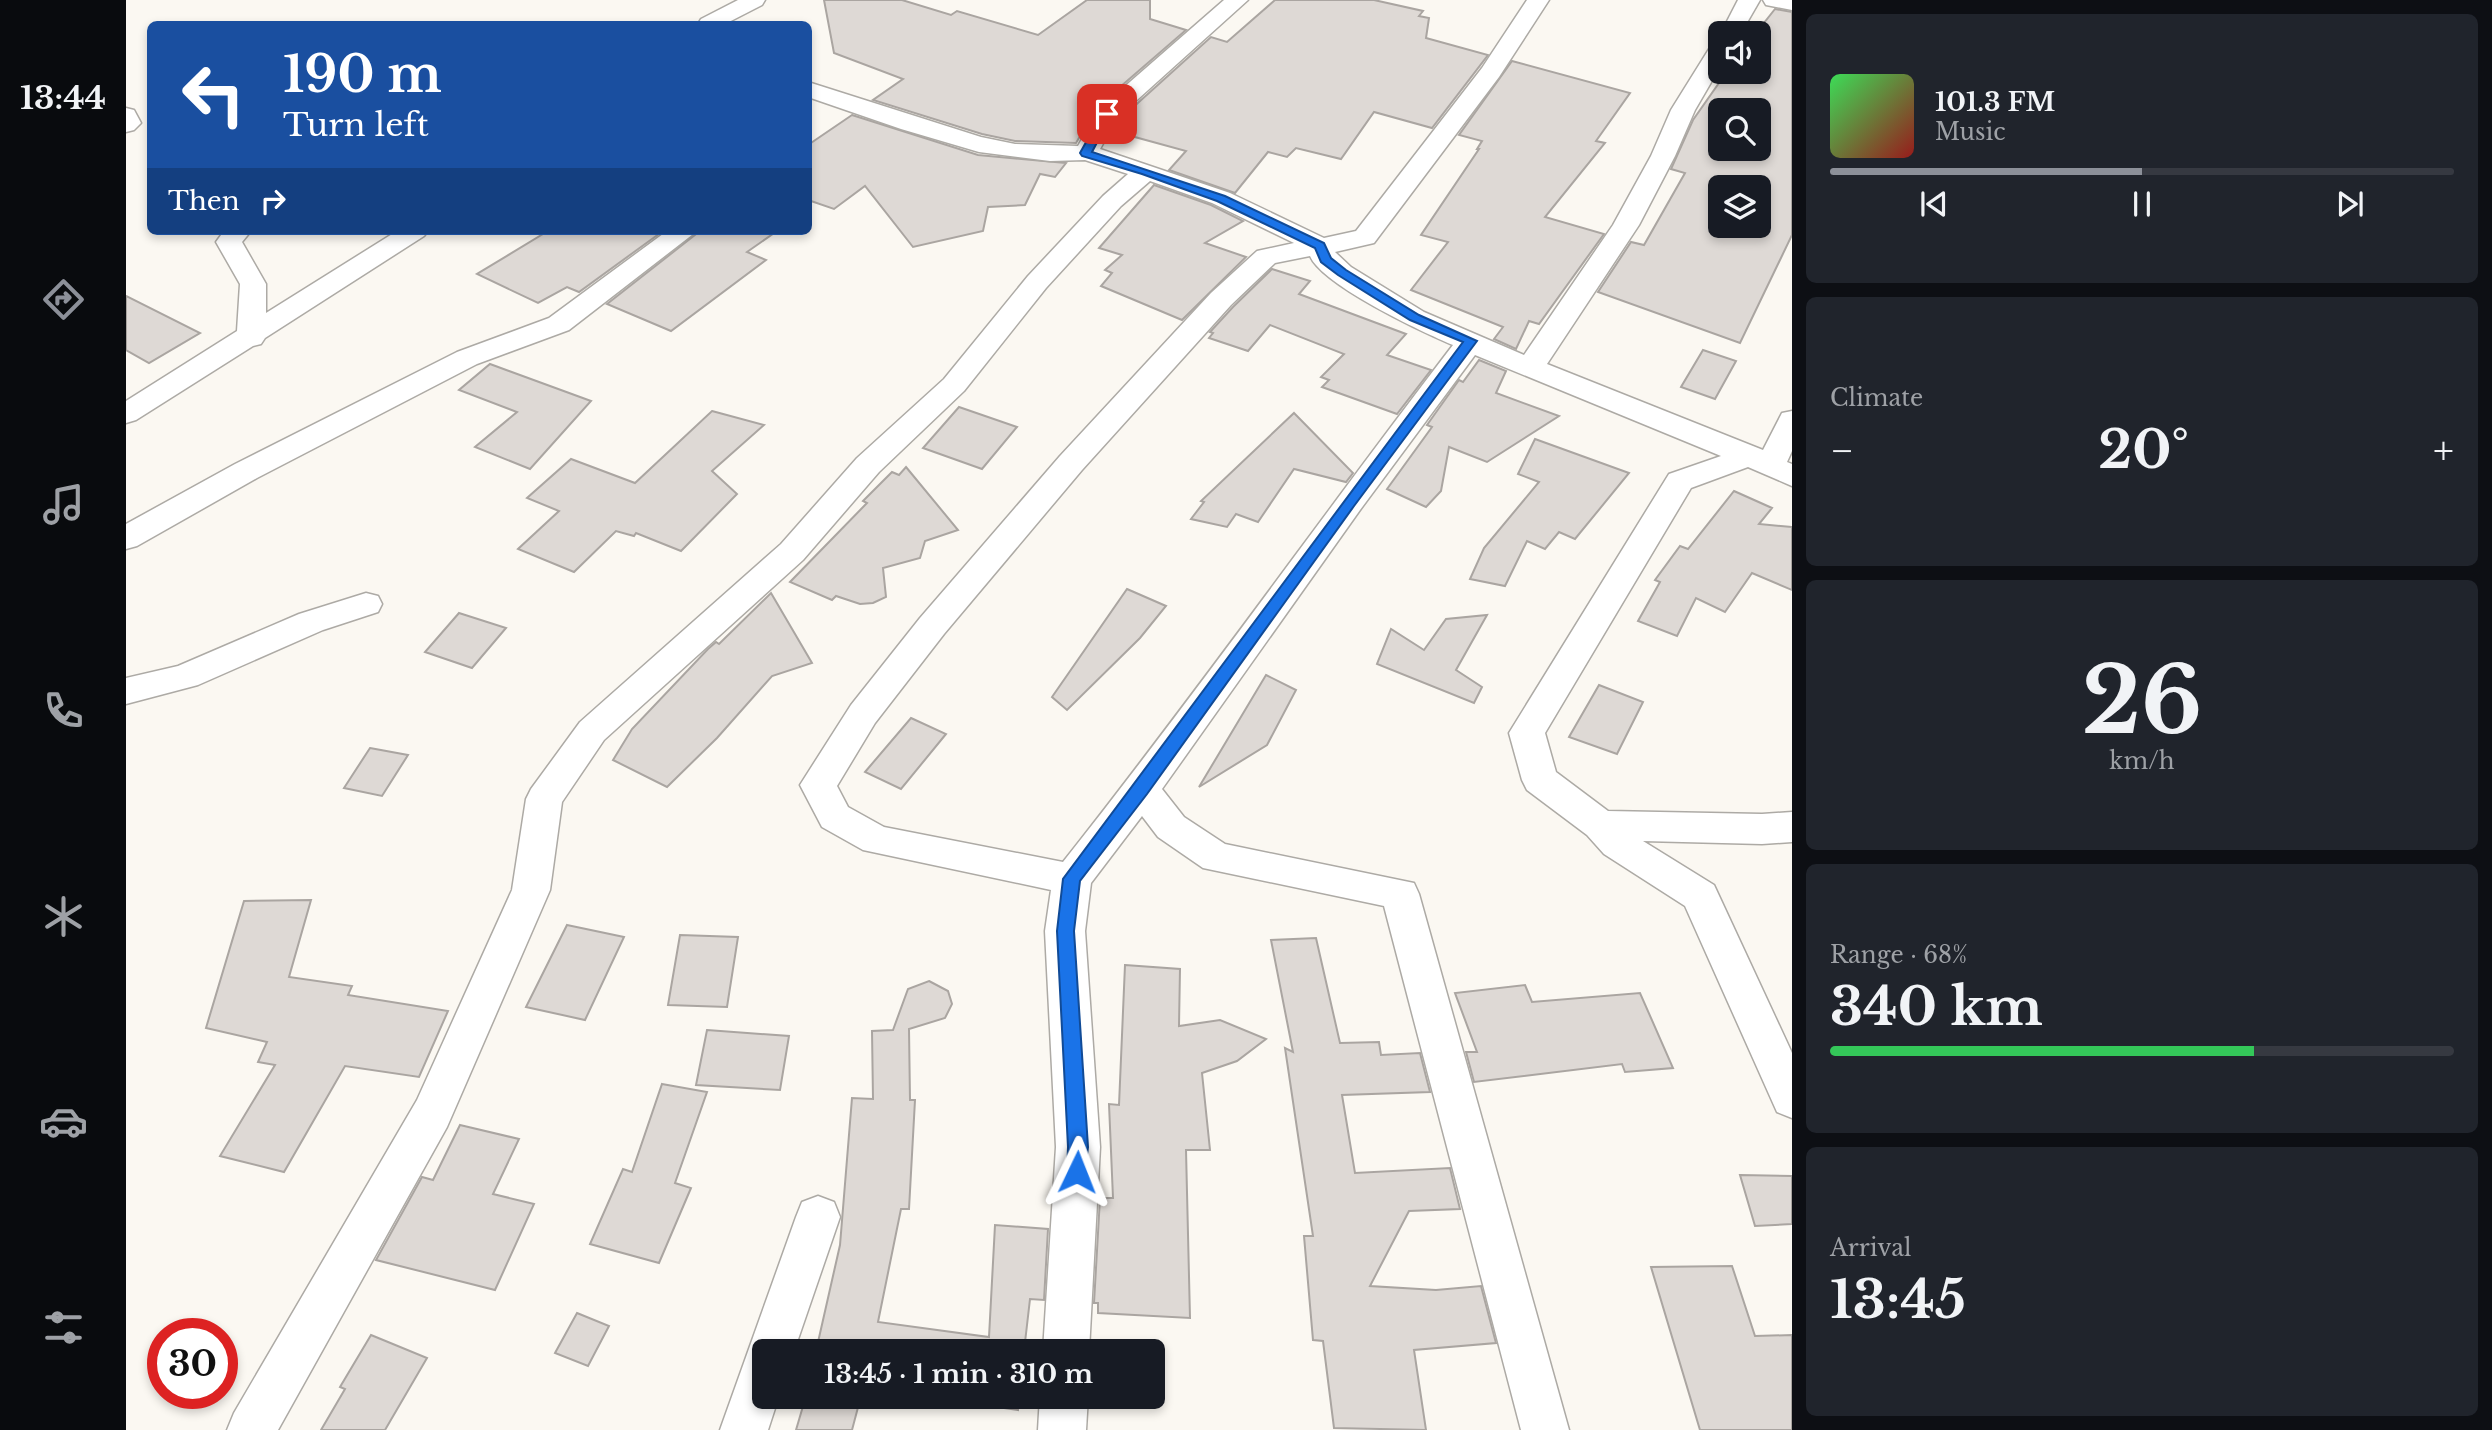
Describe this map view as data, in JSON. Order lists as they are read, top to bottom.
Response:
{
  "page": {
    "tabs": "13:44",
    "turn": ["190 m", "Turn left"],
    "song": ["101.3 FM", "Music"],
    "then": "Then",
    "tile": [
      "Climate",
      ["26", "km/h"],
      ["Range · 68%", "340 km"],
      ["Arrival", "13:45"]
    ],
    "heat": ["−", "20°", "+"],
    "limit": "30",
    "trip": "13:45 · 1 min · 310 m"
  }
}
